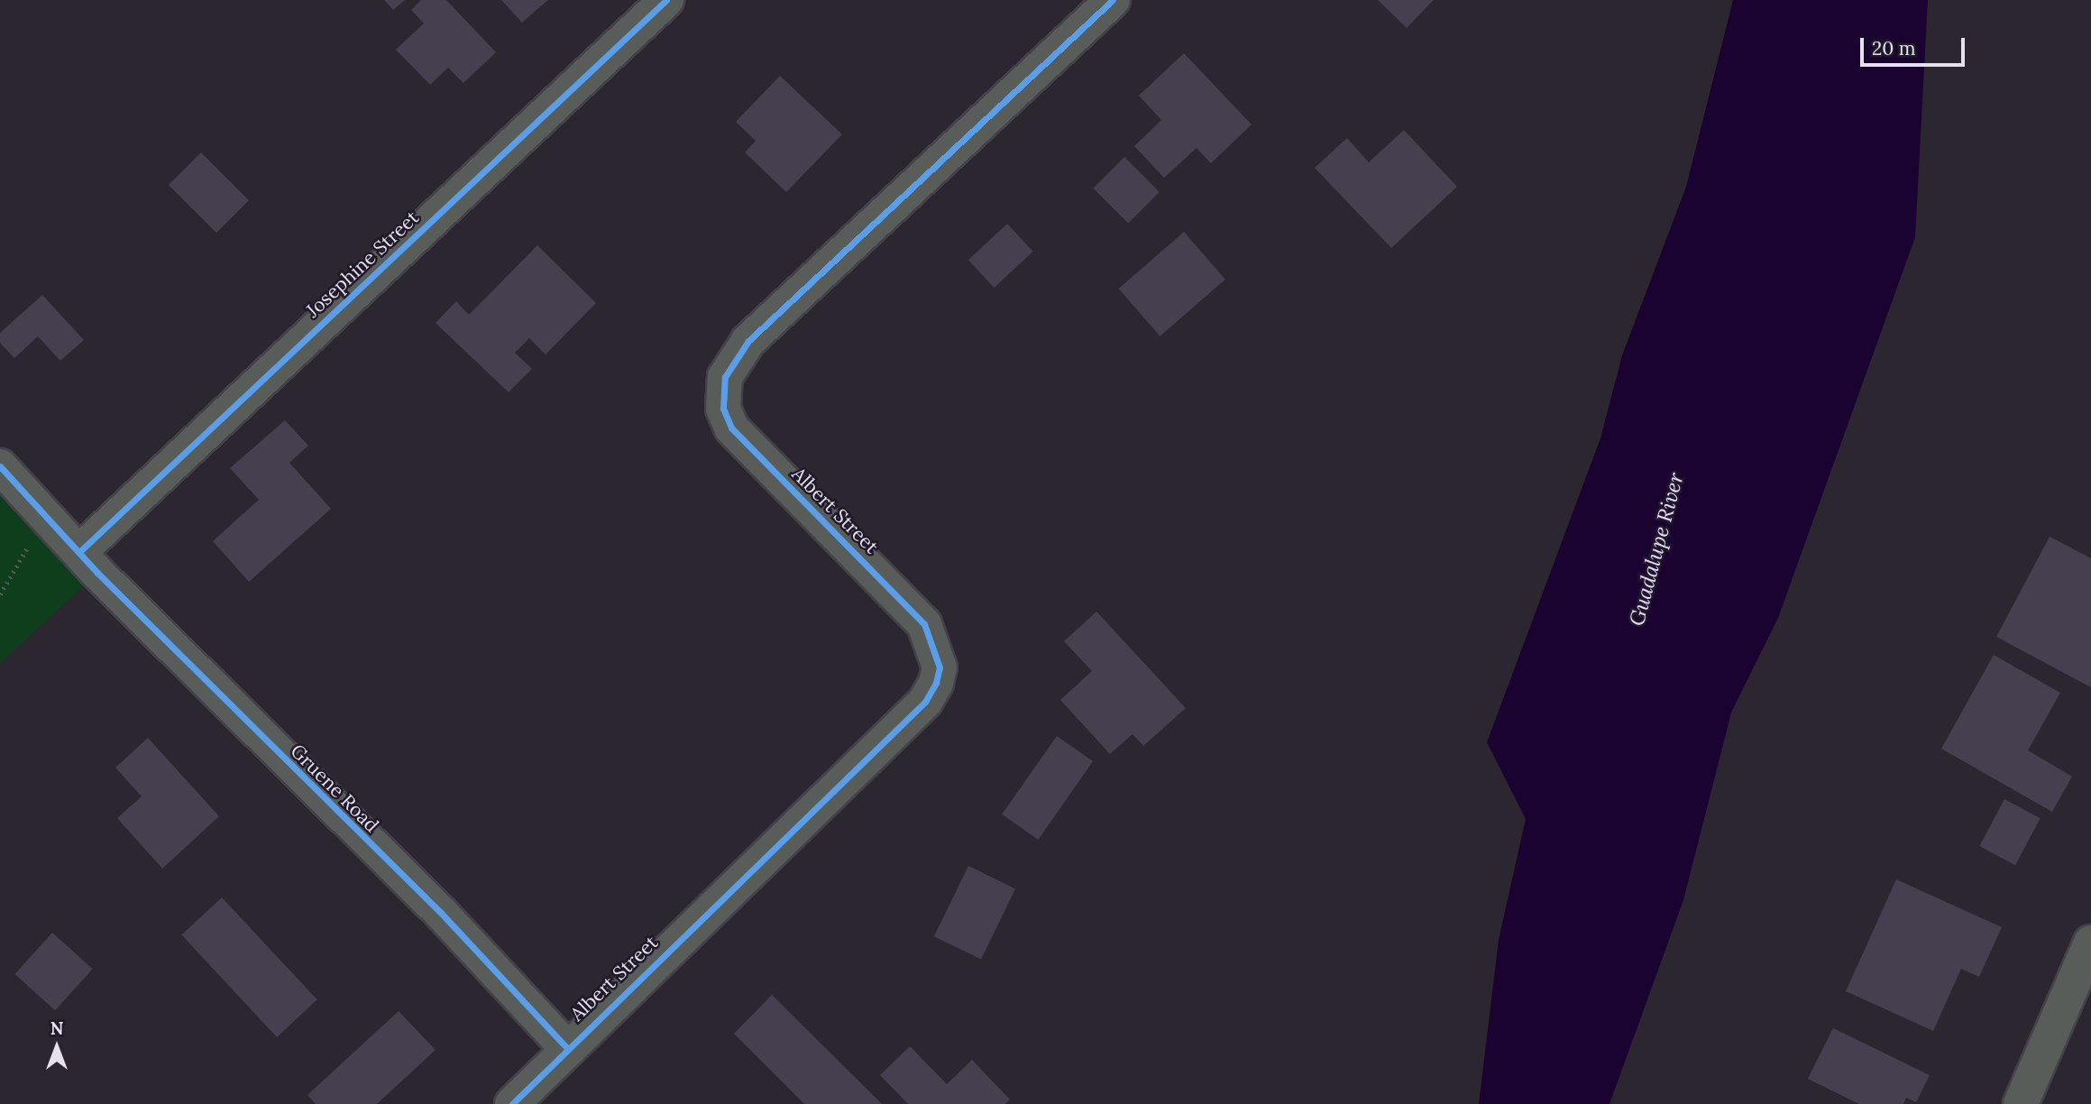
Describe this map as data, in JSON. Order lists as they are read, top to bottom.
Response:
{
  "streets": {
    "street": ["Josephine Street", "Albert Street", "Gruene Road"]
  },
  "crossings": [
    ["Josephine Street", "Gruene Road"],
    ["Albert Street", "Gruene Road"]
  ],
  "water": ["Guadalupe River"],
  "scale_bar": "20 m",
  "north": "top"
}
